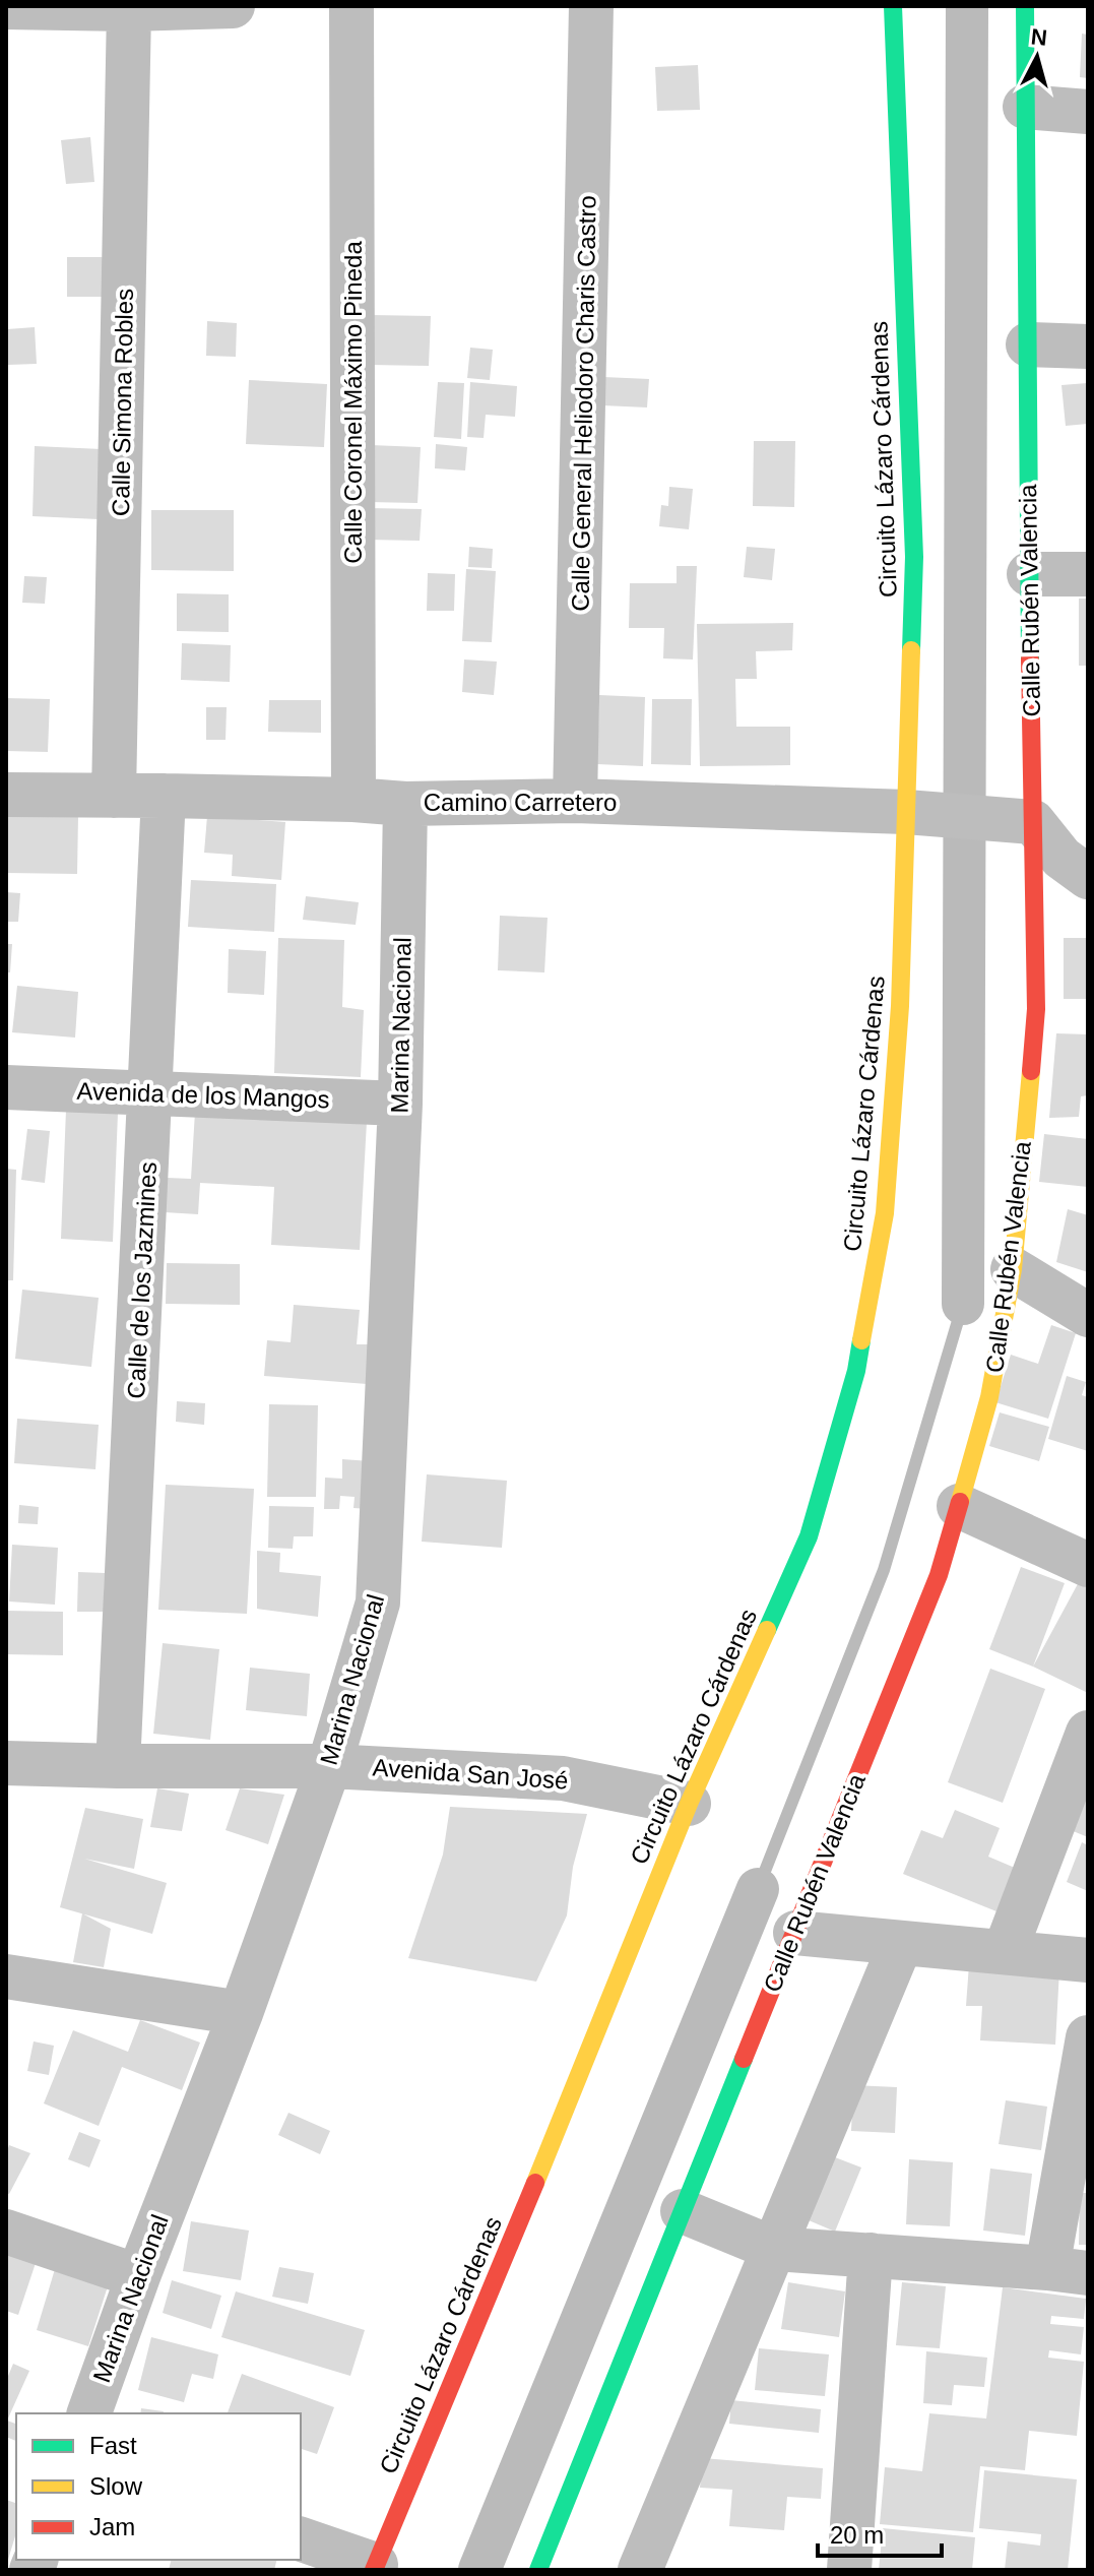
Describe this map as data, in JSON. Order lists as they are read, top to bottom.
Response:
{
  "streets": {
    "street": [
      "Calle Simona Robles",
      "Calle Coronel Máximo Pineda",
      "Calle General Heliodoro Charis Castro",
      "Circuito Lázaro Cárdenas",
      "Calle Rubén Valencia",
      "Camino Carretero",
      "Marina Nacional",
      "Avenida de los Mangos",
      "Calle de los Jazmines",
      "Avenida San José"
    ]
  },
  "crossings": [
    ["Calle Simona Robles", "Camino Carretero"],
    ["Calle Coronel Máximo Pineda", "Camino Carretero"],
    ["Calle General Heliodoro Charis Castro", "Camino Carretero"],
    ["Circuito Lázaro Cárdenas", "Camino Carretero"],
    ["Circuito Lázaro Cárdenas", "Avenida San José"],
    ["Calle Rubén Valencia", "Camino Carretero"],
    ["Camino Carretero", "Marina Nacional"],
    ["Camino Carretero", "Calle de los Jazmines"],
    ["Marina Nacional", "Avenida de los Mangos"],
    ["Marina Nacional", "Avenida San José"],
    ["Avenida de los Mangos", "Calle de los Jazmines"],
    ["Calle de los Jazmines", "Avenida San José"]
  ],
  "legend": ["Fast", "Slow", "Jam"],
  "scale_bar": "20 m",
  "north": "top"
}
